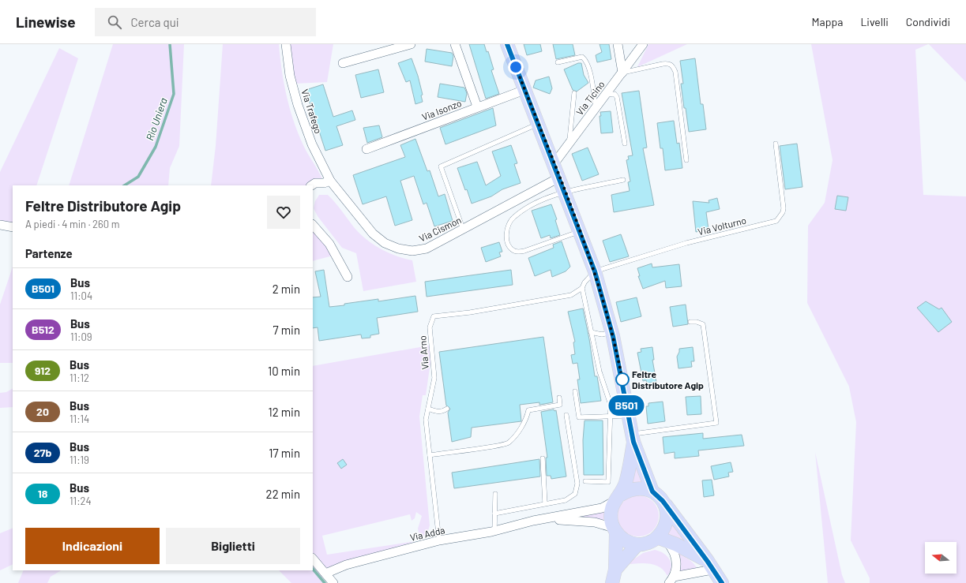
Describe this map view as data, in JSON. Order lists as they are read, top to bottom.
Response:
{
  "streets": {
    "street": [
      "Via Ticino",
      "Via Isonzo",
      "Via Trafego",
      "Via Cismon",
      "Via Adda"
    ],
    "lane": ["Via Volturno", "Via Arno"]
  },
  "crossings": [
    ["Via Trafego", "Via Cismon"],
    ["Via Volturno", "Via Arno"],
    ["Via Arno", "Via Adda"]
  ],
  "water": ["Rio Uniera"],
  "places": ["Feltre Distributore Agip"],
  "lines": ["bus line B501"],
  "north": "left",
  "page": {
    "header": "Linewise",
    "search": "Cerca qui",
    "nav": ["Mappa", "Livelli", "Condividi"],
    "on_map": "B501",
    "heading": [
      ["Feltre Distributore Agip", "A piedi · 4 min · 260 m"],
      "Partenze"
    ],
    "list": [
      {
        "mark": "B501",
        "name": "Bus",
        "note": "11:04",
        "value": "2 min"
      },
      {
        "mark": "B512",
        "name": "Bus",
        "note": "11:09",
        "value": "7 min"
      },
      {
        "mark": "912",
        "name": "Bus",
        "note": "11:12",
        "value": "10 min"
      },
      {
        "mark": "20",
        "name": "Bus",
        "note": "11:14",
        "value": "12 min"
      },
      {
        "mark": "27b",
        "name": "Bus",
        "note": "11:19",
        "value": "17 min"
      },
      {
        "mark": "18",
        "name": "Bus",
        "note": "11:24",
        "value": "22 min"
      }
    ],
    "buttons": ["Indicazioni", "Biglietti"]
  }
}
